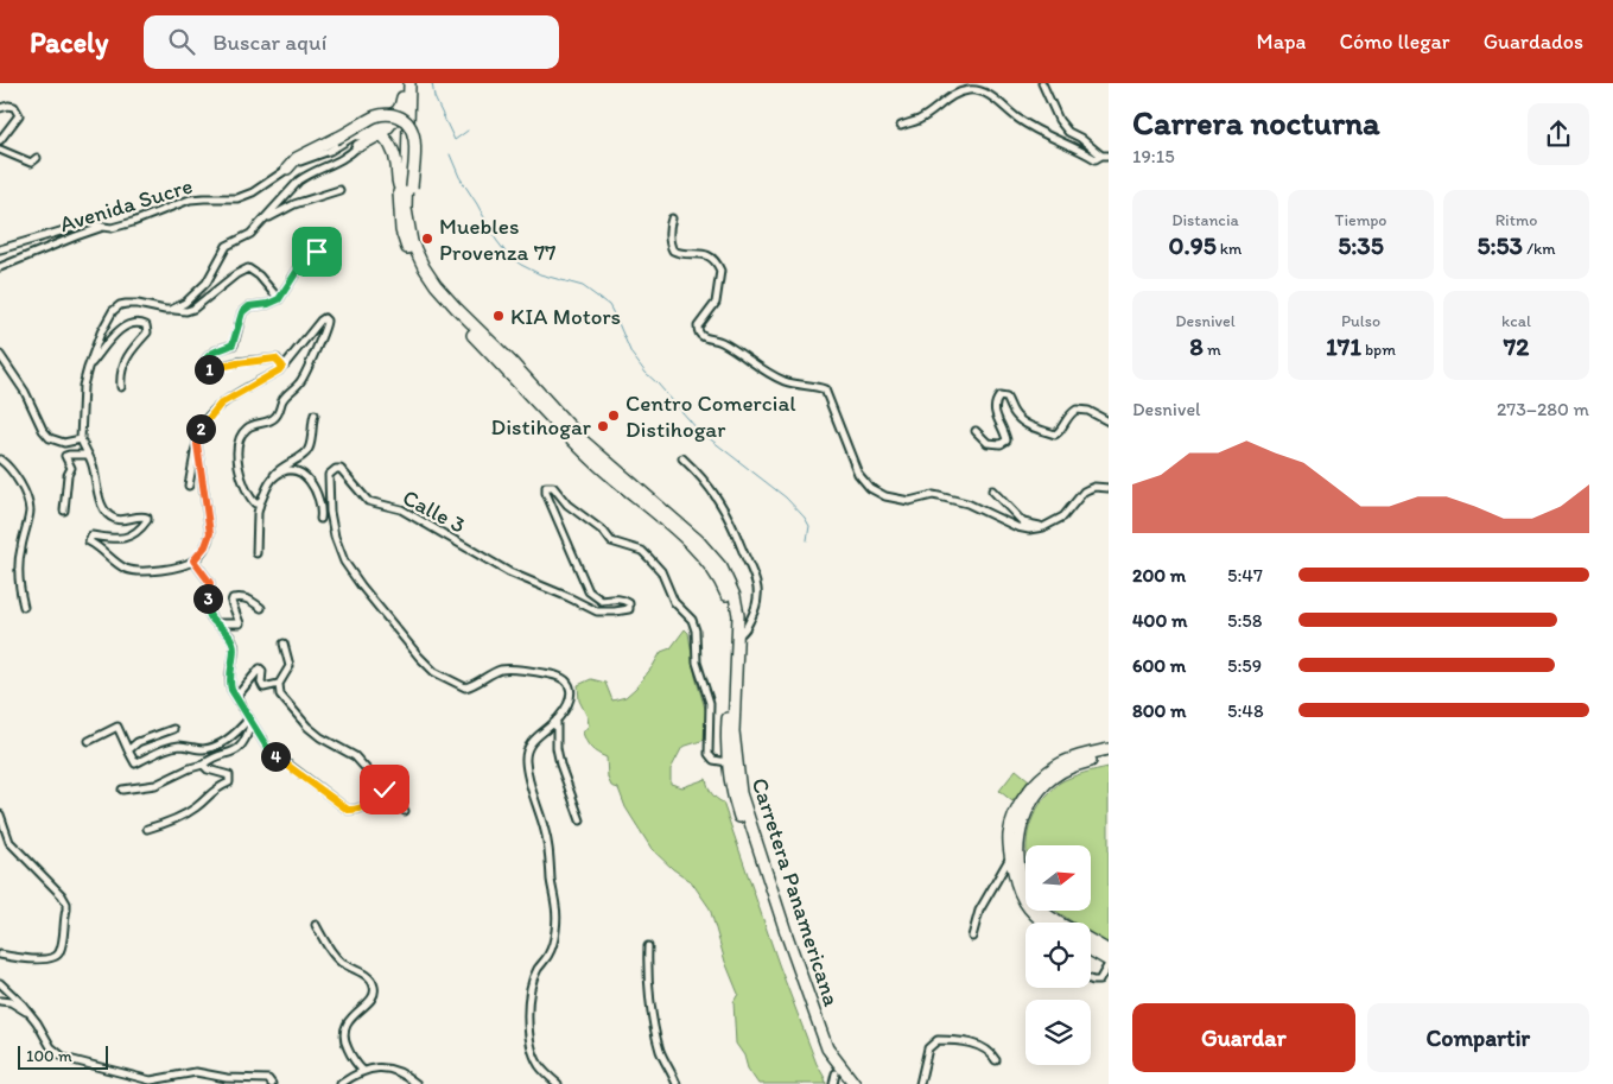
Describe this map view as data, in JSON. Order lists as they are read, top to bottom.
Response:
{
  "streets": {
    "main road": ["Carretera Panamericana"],
    "street": ["Avenida Sucre", "Calle 3"]
  },
  "crossings": [
    ["Calle 3", "Carretera Panamericana"]
  ],
  "places": [
    "Muebles Provenza 77",
    "KIA Motors",
    "Centro Comercial Distihogar",
    "Distihogar"
  ],
  "scale_bar": "100 m",
  "north": "right",
  "page": {
    "header": "Pacely",
    "search": "Buscar aquí",
    "nav": ["Mapa", "Cómo llegar", "Guardados"],
    "heading": ["Carrera nocturna", "19:15"],
    "stats": [
      ["Distancia", "0.95 km"],
      ["Tiempo", "5:35"],
      ["Ritmo", "5:53 /km"],
      ["Desnivel", "8 m"],
      ["Pulso", "171 bpm"],
      ["kcal", "72"]
    ],
    "pins": [
      "1",
      "2",
      "3",
      "4"
    ],
    "chart": ["Desnivel", "273–280 m"],
    "list": [
      {
        "name": "200 m",
        "note": "5:47"
      },
      {
        "name": "400 m",
        "note": "5:58"
      },
      {
        "name": "600 m",
        "note": "5:59"
      },
      {
        "name": "800 m",
        "note": "5:48"
      }
    ],
    "buttons": ["Guardar", "Compartir"],
    "scale": "100 m"
  }
}
